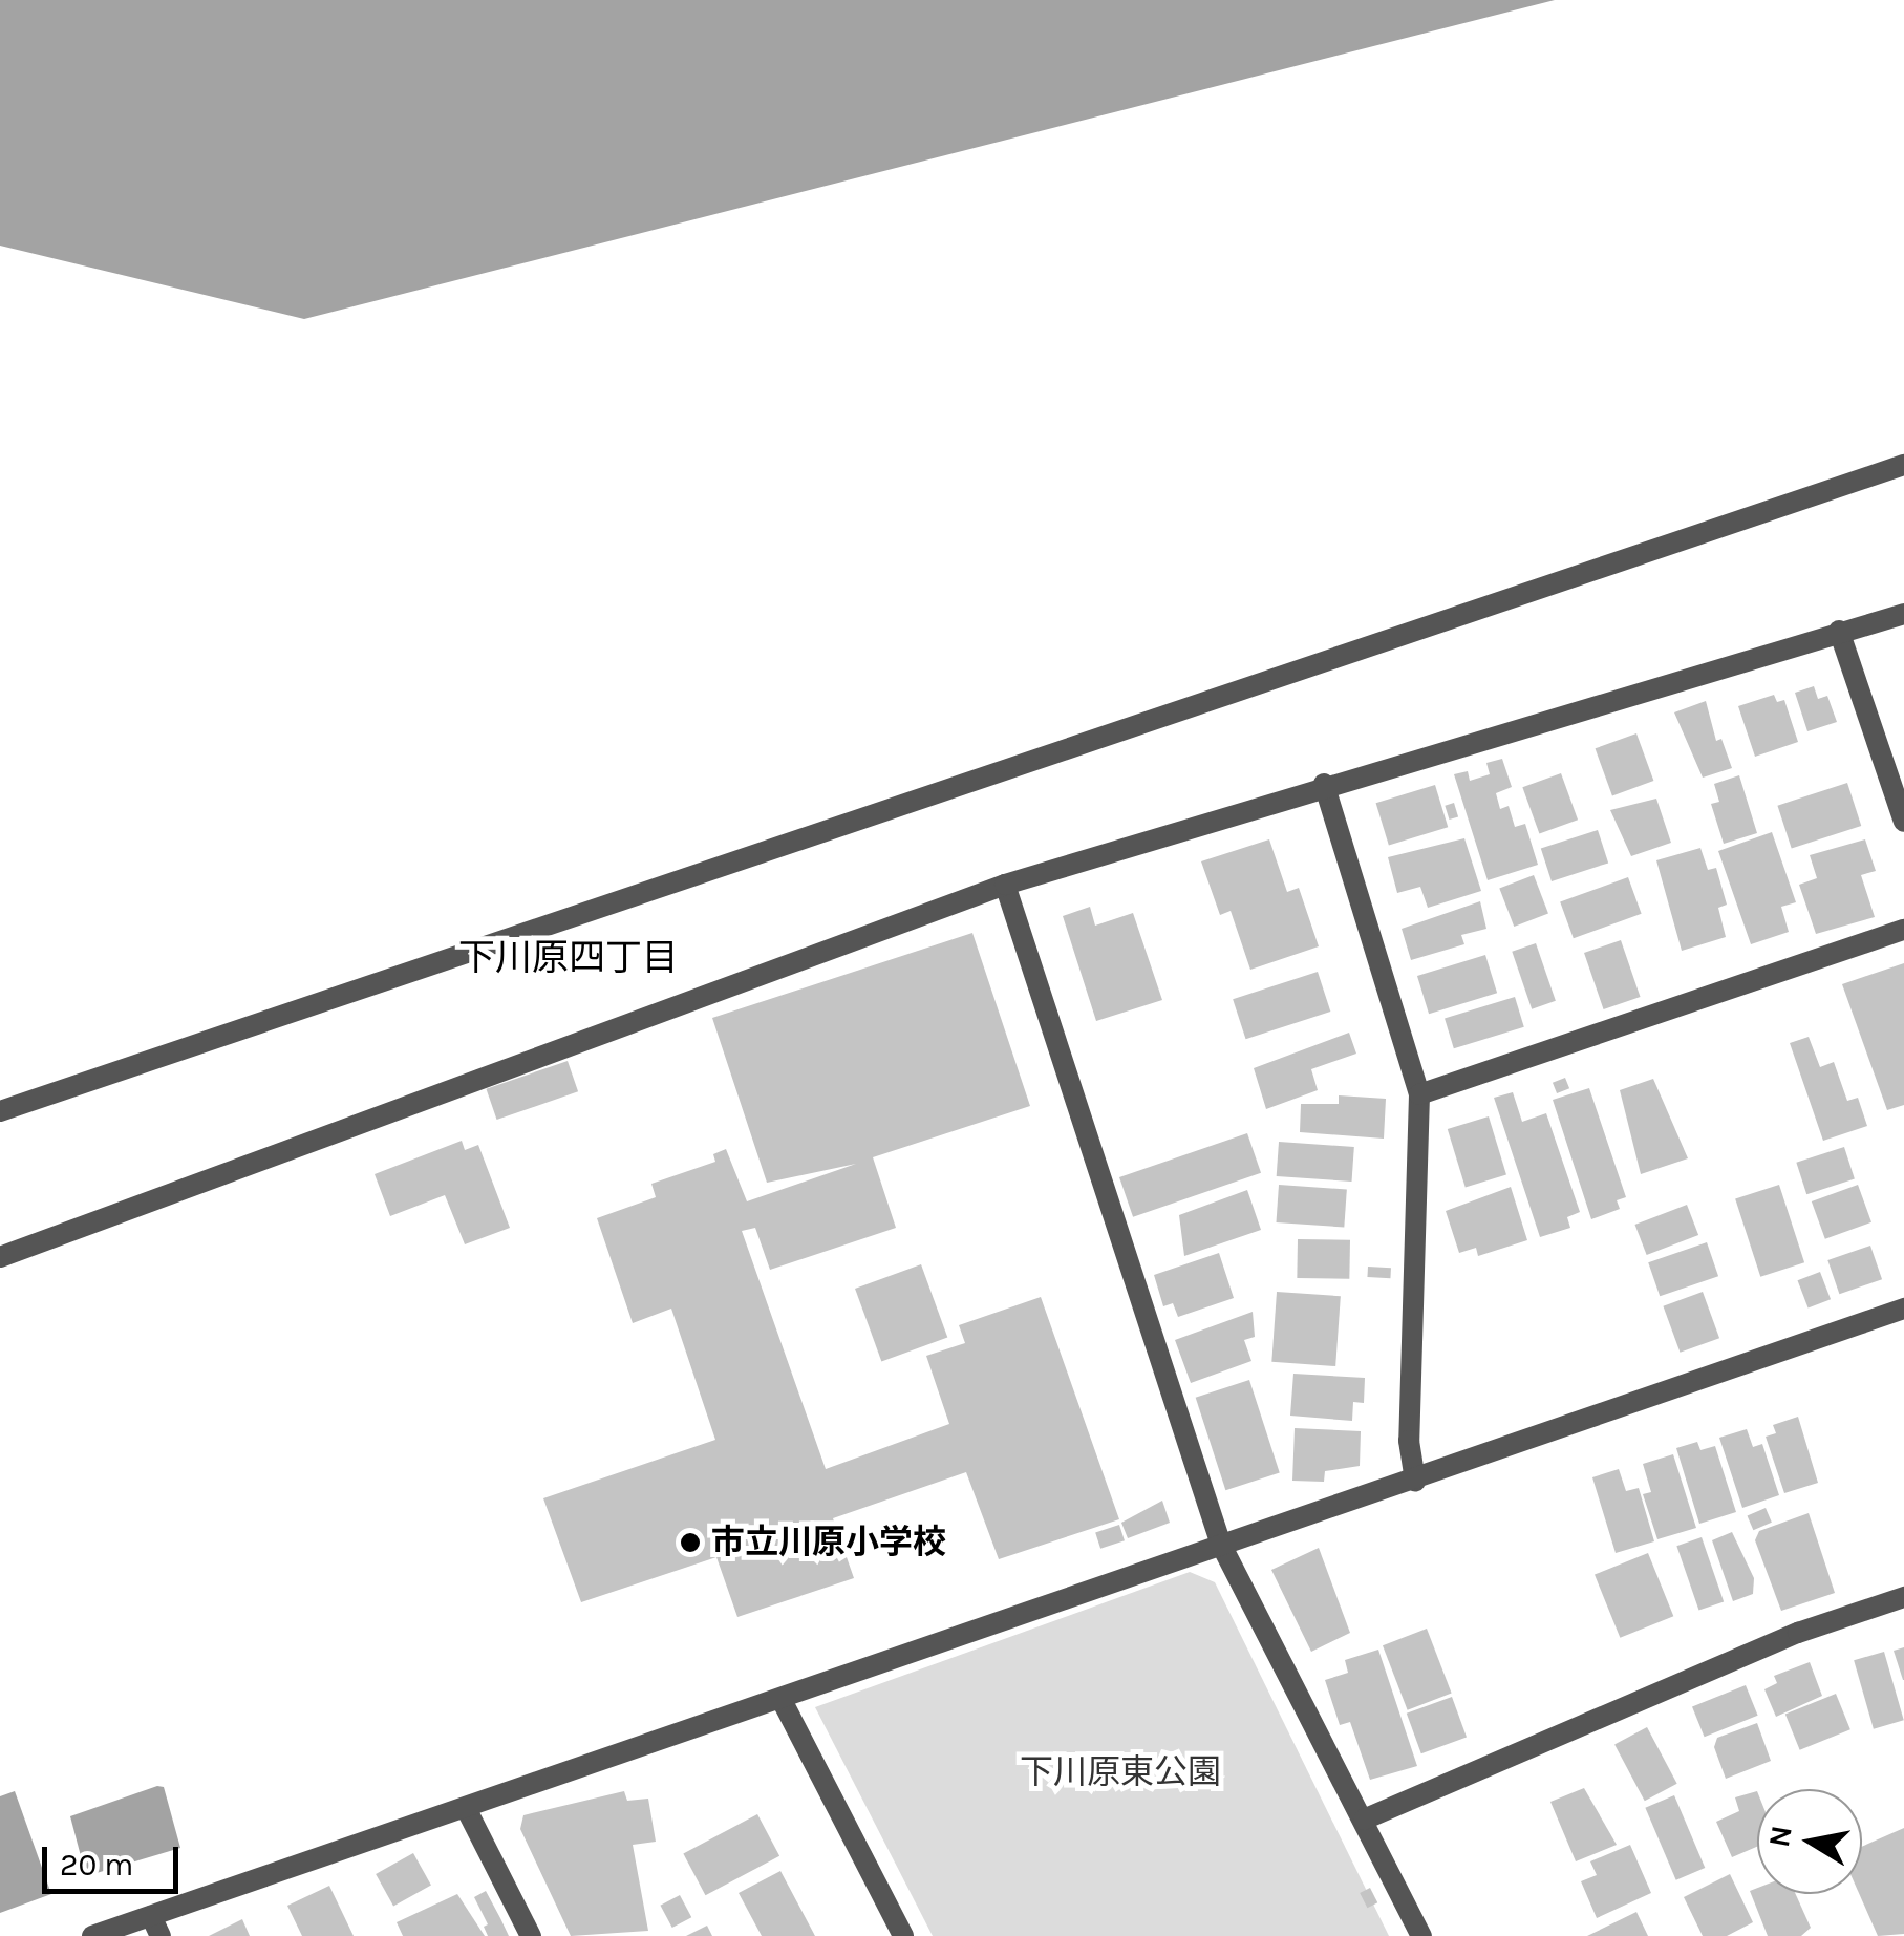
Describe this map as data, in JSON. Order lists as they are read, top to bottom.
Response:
{
  "districts": ["下川原四丁目"],
  "parks": ["下川原東公園"],
  "places": ["市立川原小学校"],
  "scale_bar": "20 m",
  "north": "left"
}
